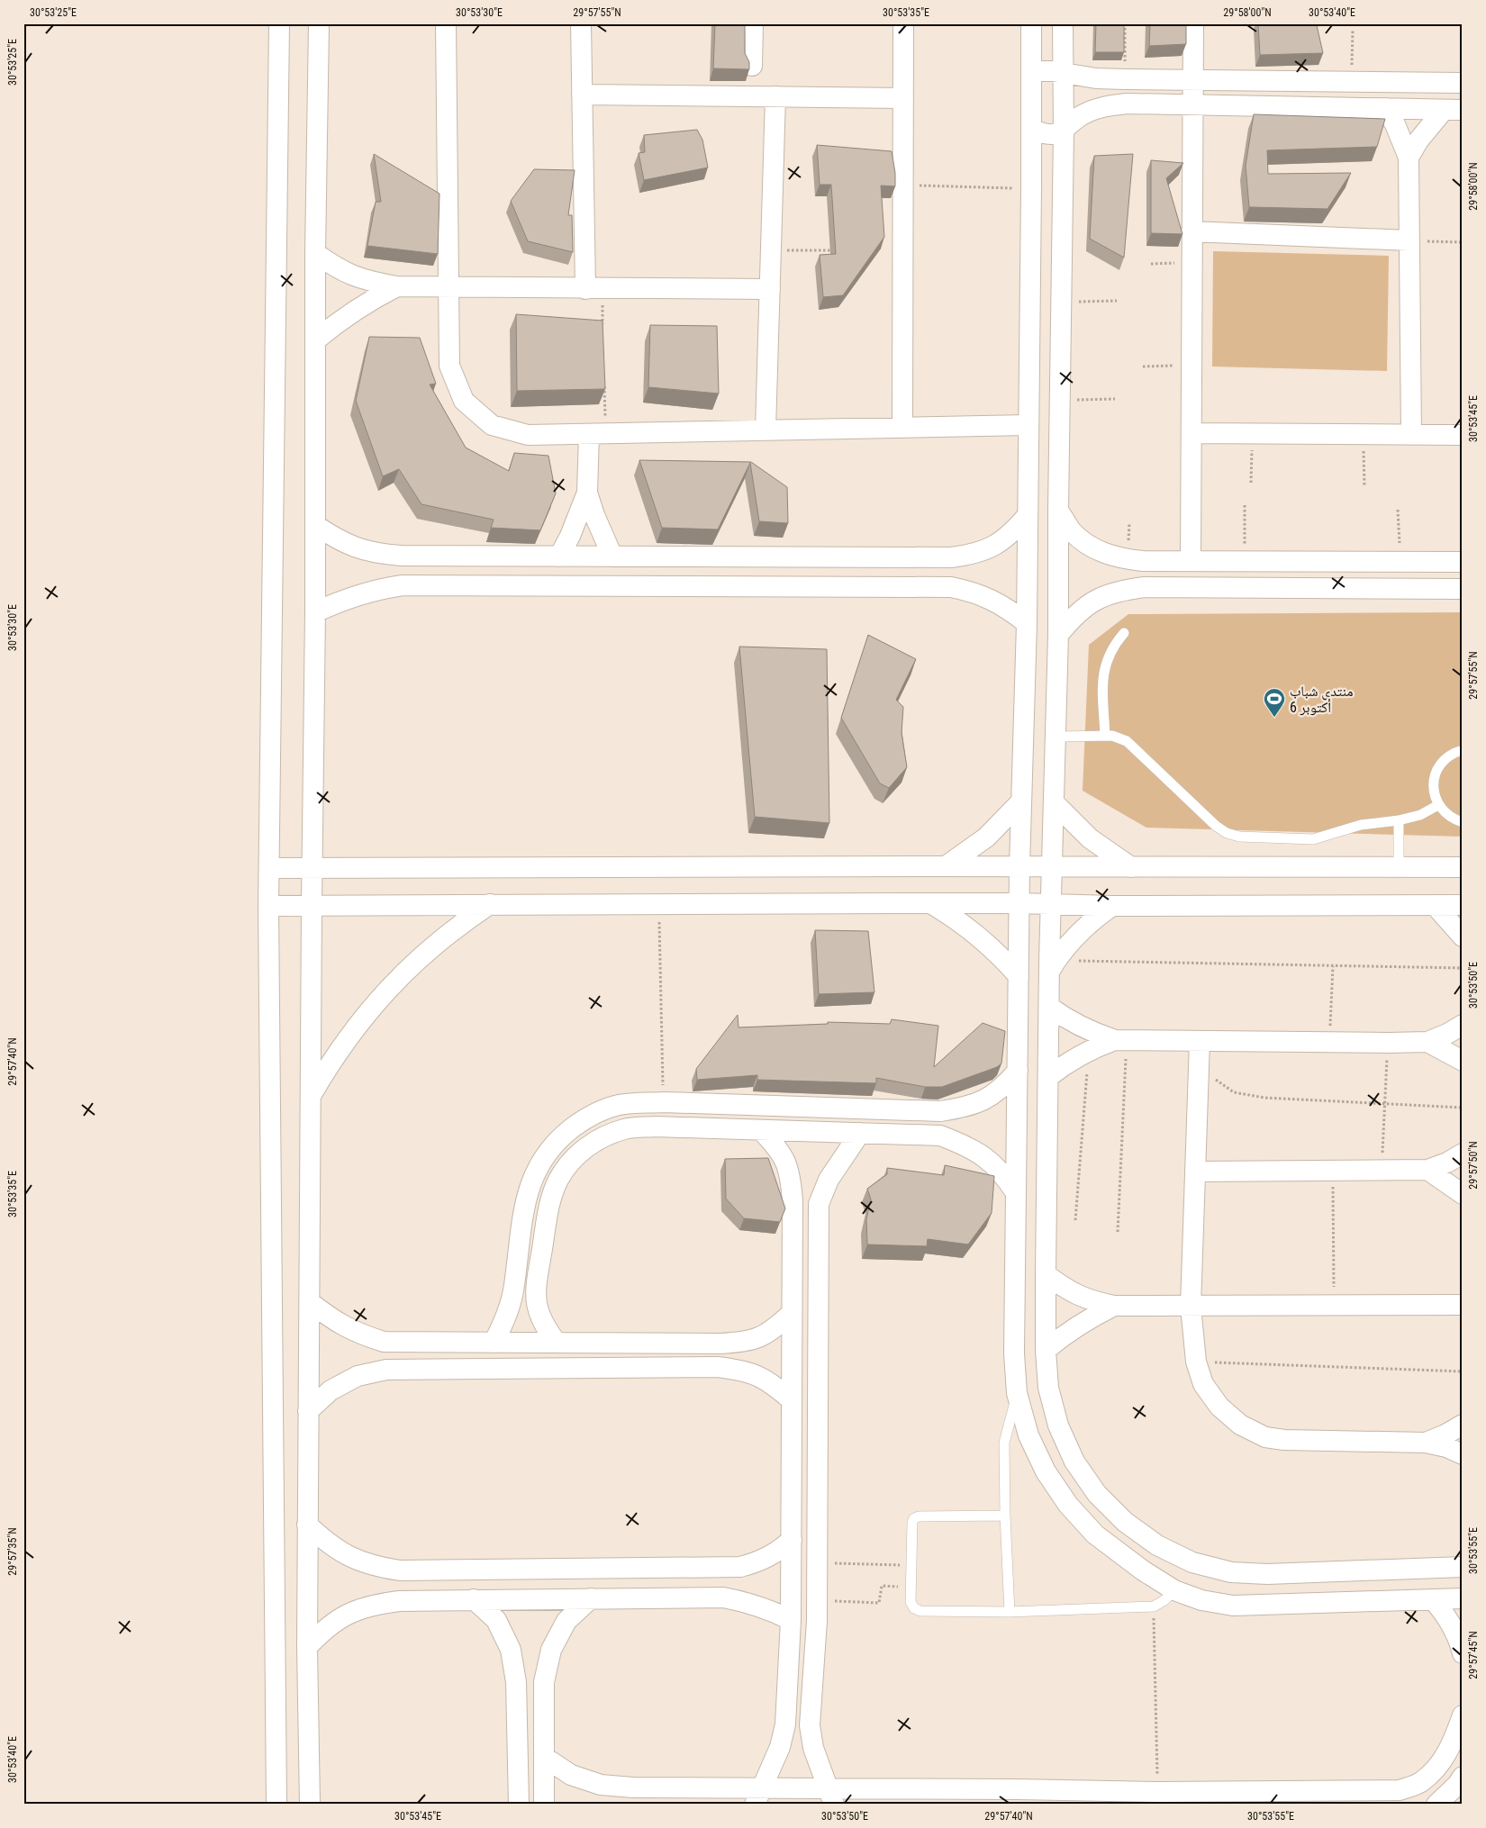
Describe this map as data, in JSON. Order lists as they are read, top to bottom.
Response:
{
  "places": {
    "sports": ["منتدى شباب 6 أكتوبر"]
  },
  "coordinates": [
    "30°53'25\"E",
    "30°53'30\"E",
    "29°57'55\"N",
    "30°53'35\"E",
    "29°58'00\"N",
    "30°53'40\"E",
    "30°53'45\"E",
    "30°53'50\"E",
    "29°57'40\"N",
    "29°57'50\"N",
    "30°53'55\"E",
    "29°57'35\"N",
    "29°57'45\"N"
  ]
}
